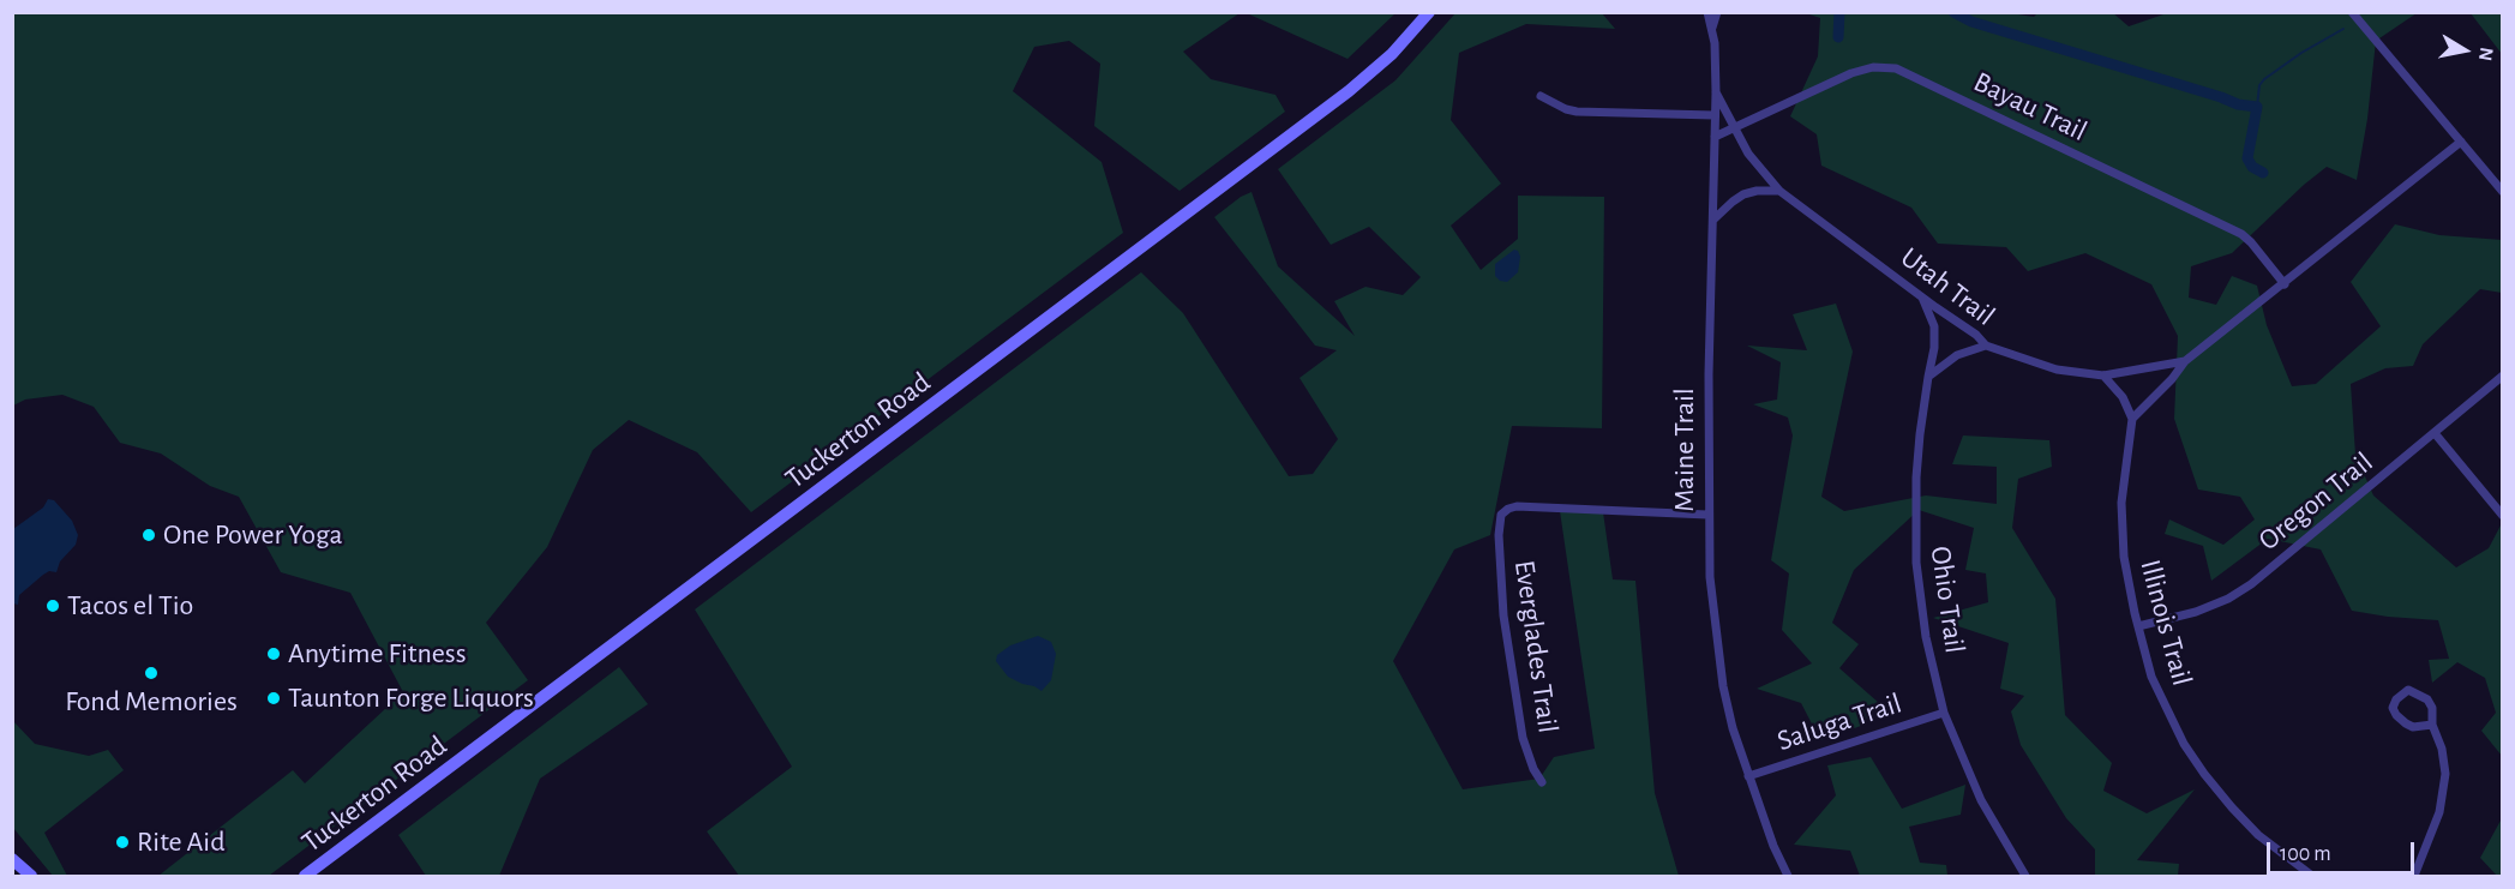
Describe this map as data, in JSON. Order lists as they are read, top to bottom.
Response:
{
  "streets": {
    "main road": ["Tuckerton Road"],
    "street": [
      "Bayau Trail",
      "Utah Trail",
      "Maine Trail",
      "Oregon Trail",
      "Ohio Trail",
      "Illinois Trail",
      "Everglades Trail",
      "Saluga Trail"
    ]
  },
  "crossings": [
    ["Bayau Trail", "Utah Trail"],
    ["Utah Trail", "Maine Trail"],
    ["Utah Trail", "Ohio Trail"],
    ["Utah Trail", "Illinois Trail"],
    ["Maine Trail", "Everglades Trail"],
    ["Maine Trail", "Saluga Trail"],
    ["Oregon Trail", "Illinois Trail"],
    ["Ohio Trail", "Saluga Trail"]
  ],
  "places": [
    "One Power Yoga",
    "Tacos el Tio",
    "Anytime Fitness",
    "Fond Memories",
    "Taunton Forge Liquors",
    "Rite Aid"
  ],
  "scale_bar": "100 m",
  "north": "right"
}
